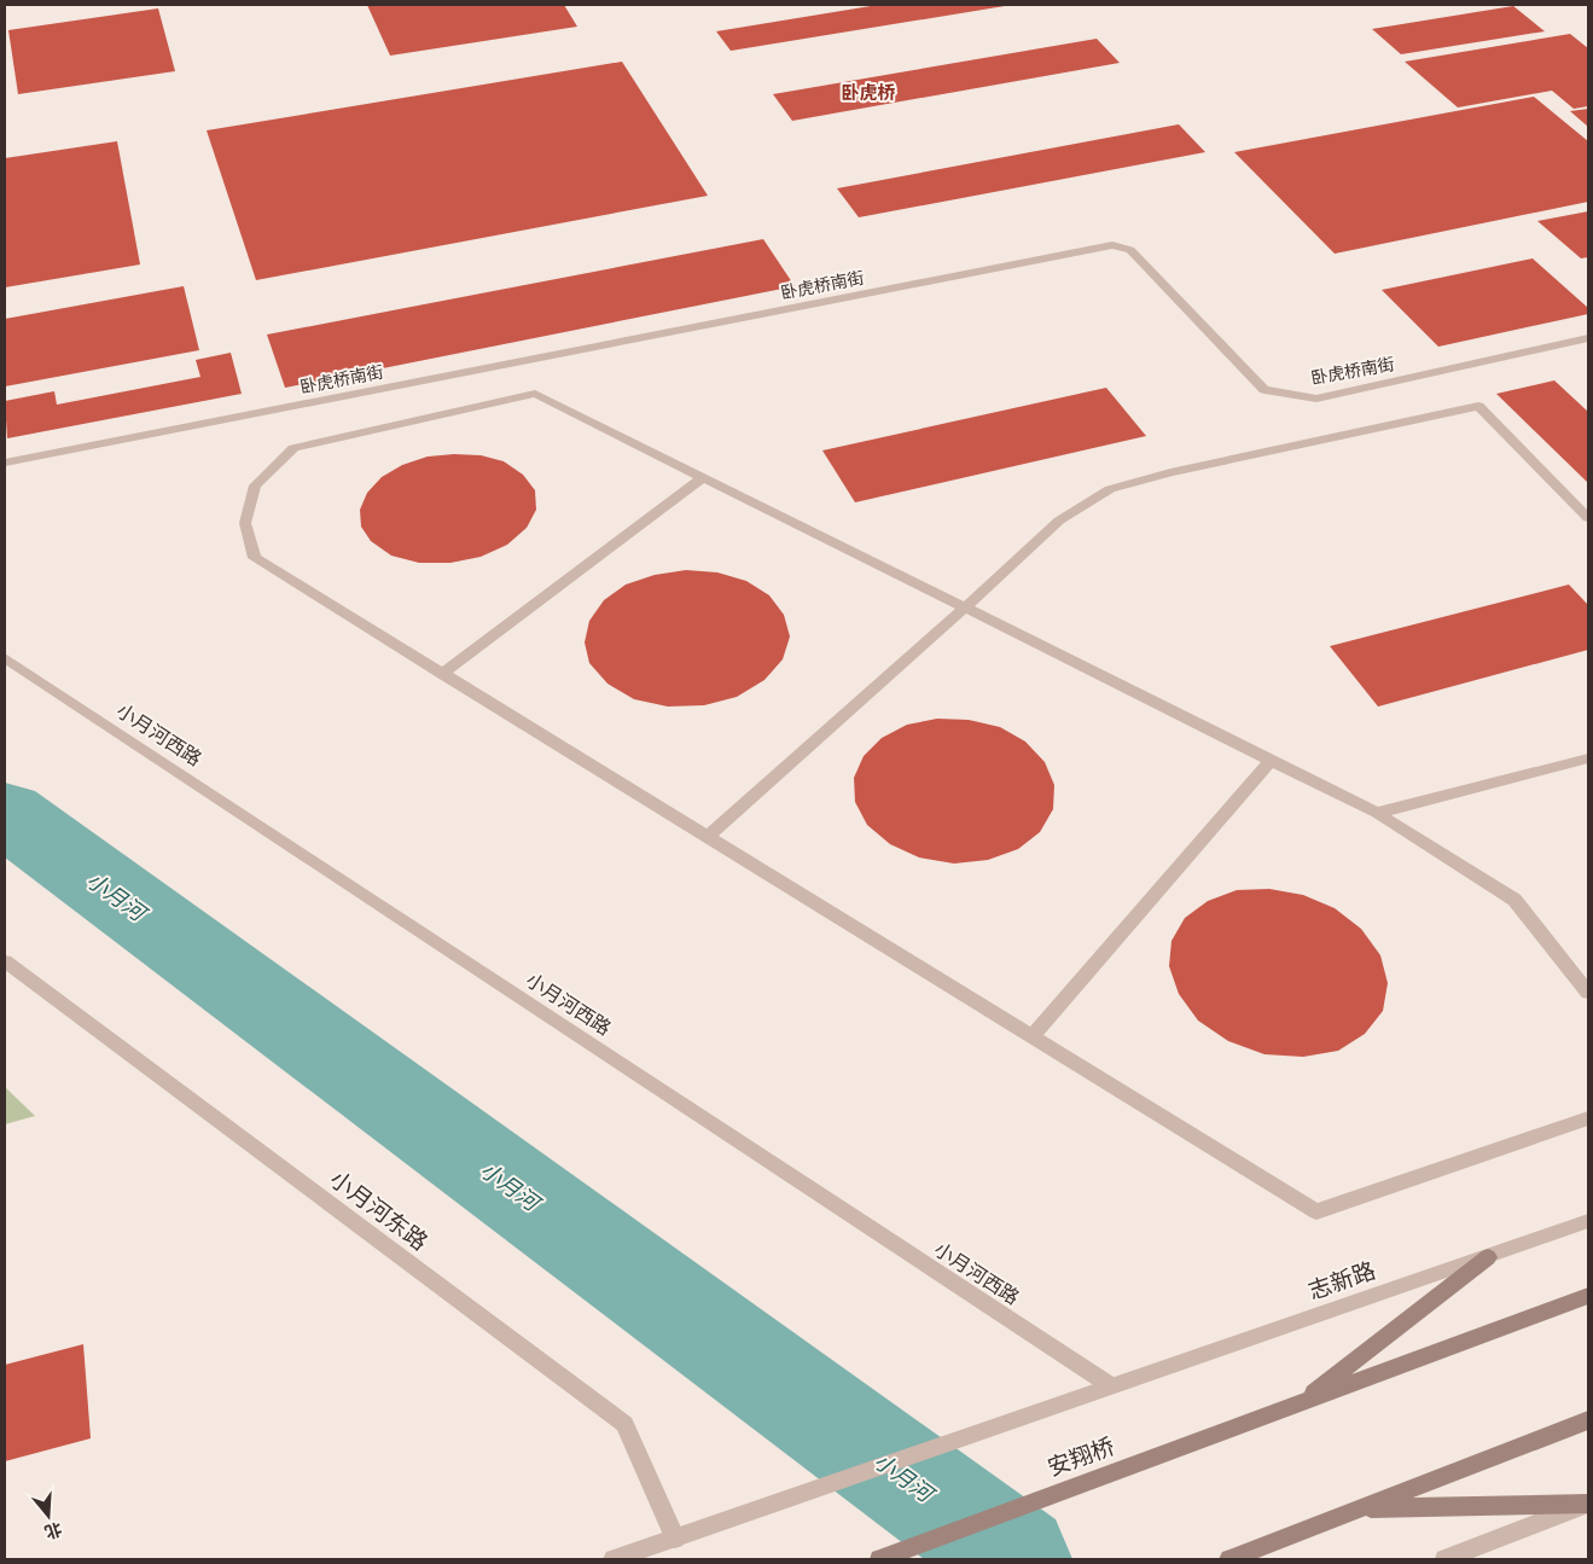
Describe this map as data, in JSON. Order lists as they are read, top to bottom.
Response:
{
  "streets": {
    "main road": ["安翔桥"],
    "street": [
      "卧虎桥南街",
      "小月河西路",
      "小月河东路",
      "志新路"
    ]
  },
  "crossings": [
    ["小月河西路", "志新路"],
    ["小月河东路", "志新路"]
  ],
  "districts": ["卧虎桥"],
  "water": ["小月河"],
  "north": "bottom"
}
